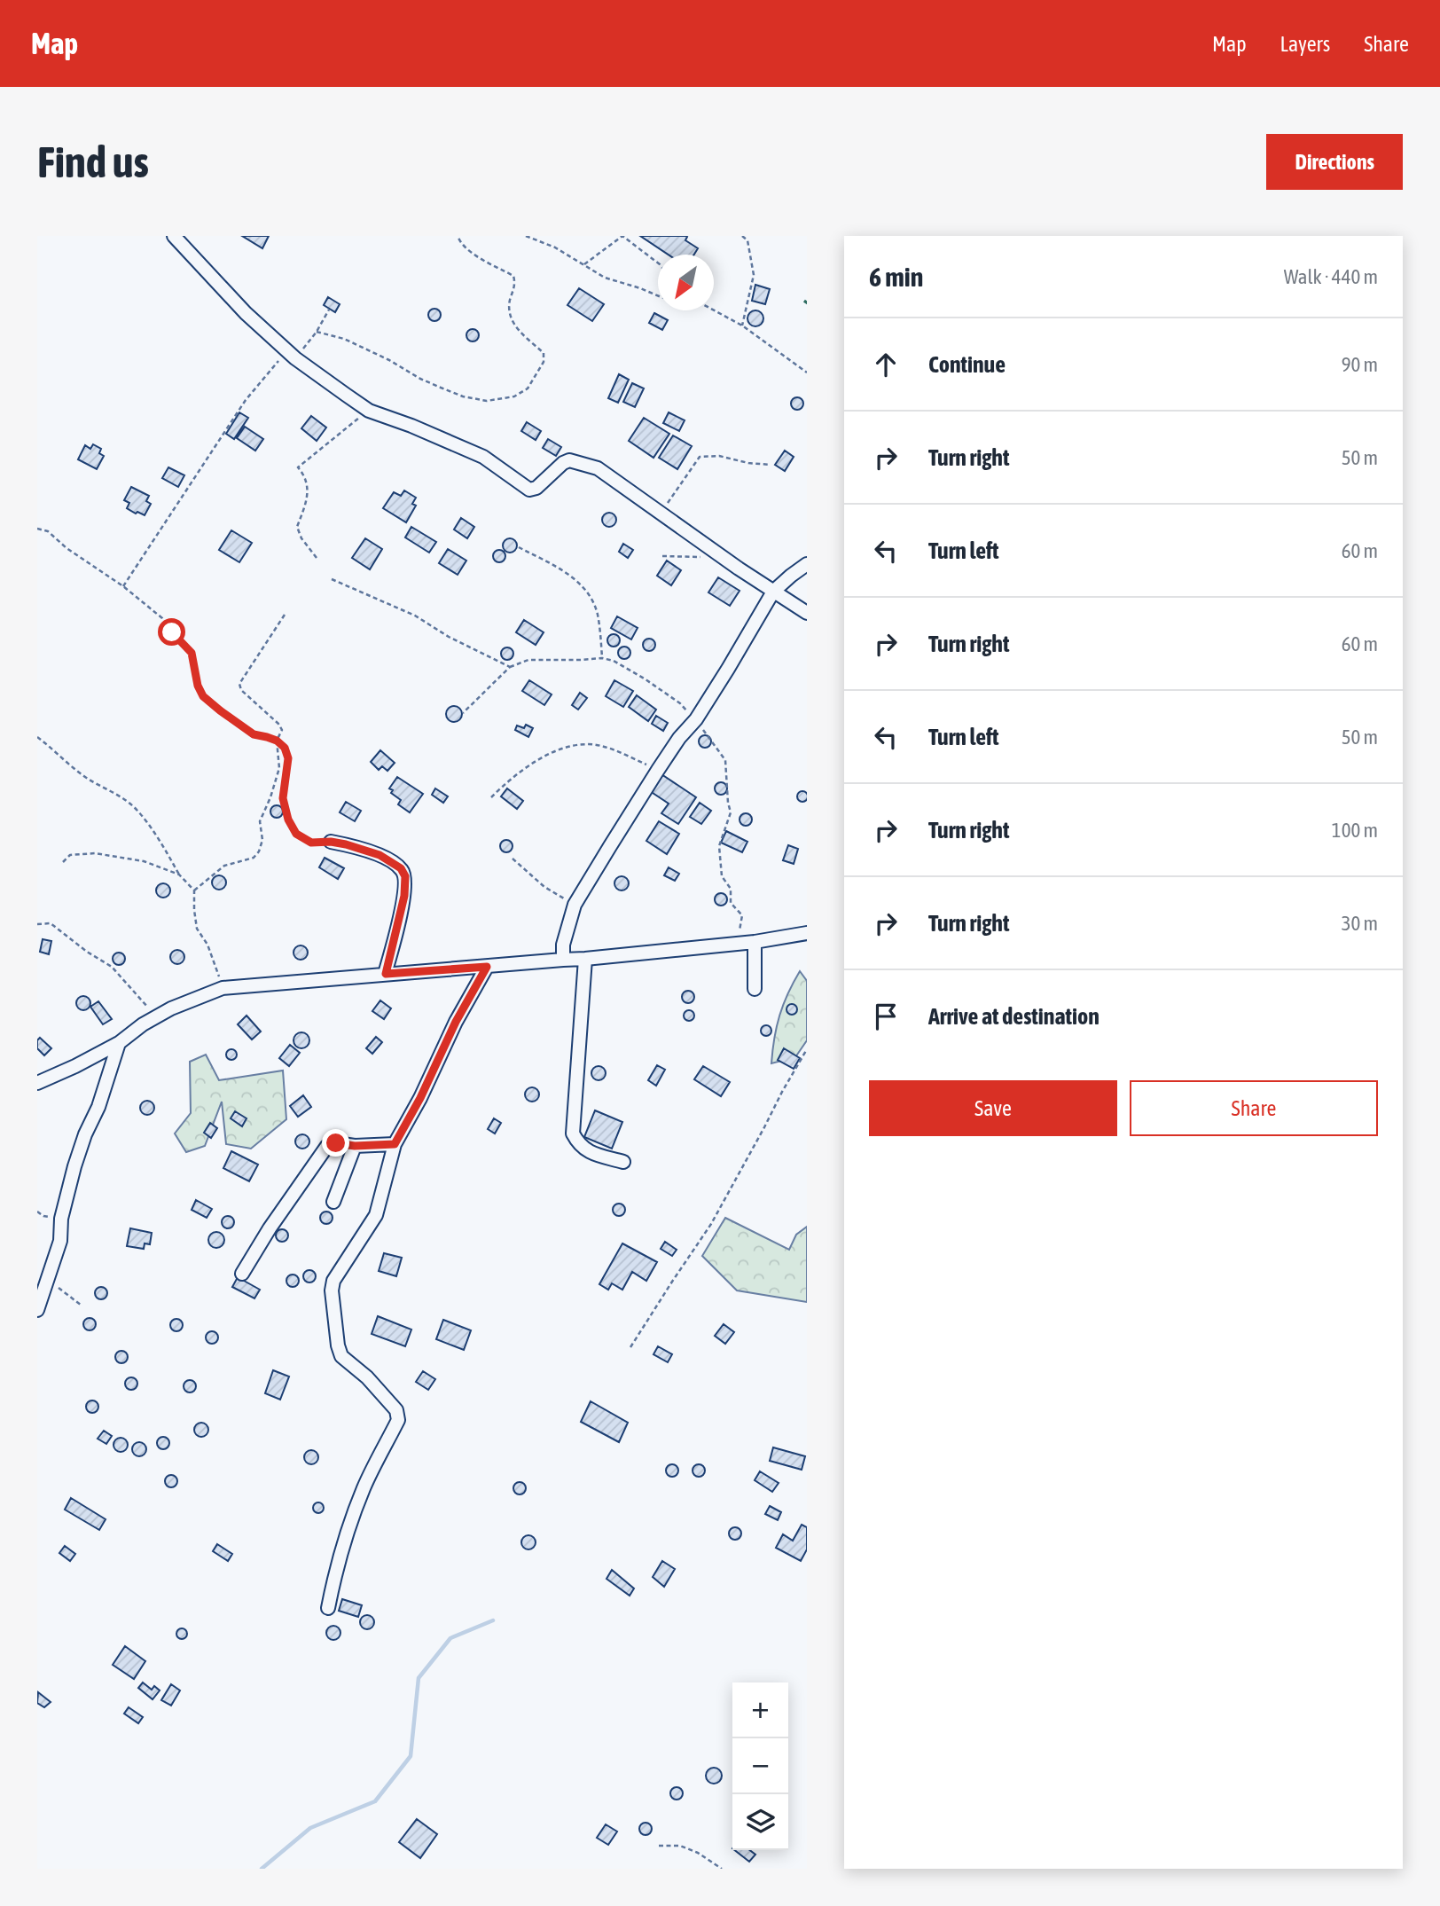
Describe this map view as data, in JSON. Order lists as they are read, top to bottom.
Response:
{
  "north": "bottom left",
  "page": {
    "header": "Map",
    "nav": ["Map", "Layers", "Share"],
    "buttons": [
      "Directions",
      ["Save", "Share"]
    ],
    "title": "Find us",
    "heading": ["6 min", "Walk · 440 m"],
    "list": [
      ["Continue", "90 m"],
      ["Turn right", "50 m"],
      ["Turn left", "60 m"],
      ["Turn right", "60 m"],
      ["Turn left", "50 m"],
      ["Turn right", "100 m"],
      ["Turn right", "30 m"],
      "Arrive at destination"
    ],
    "map_buttons": ["+", "−"]
  }
}
